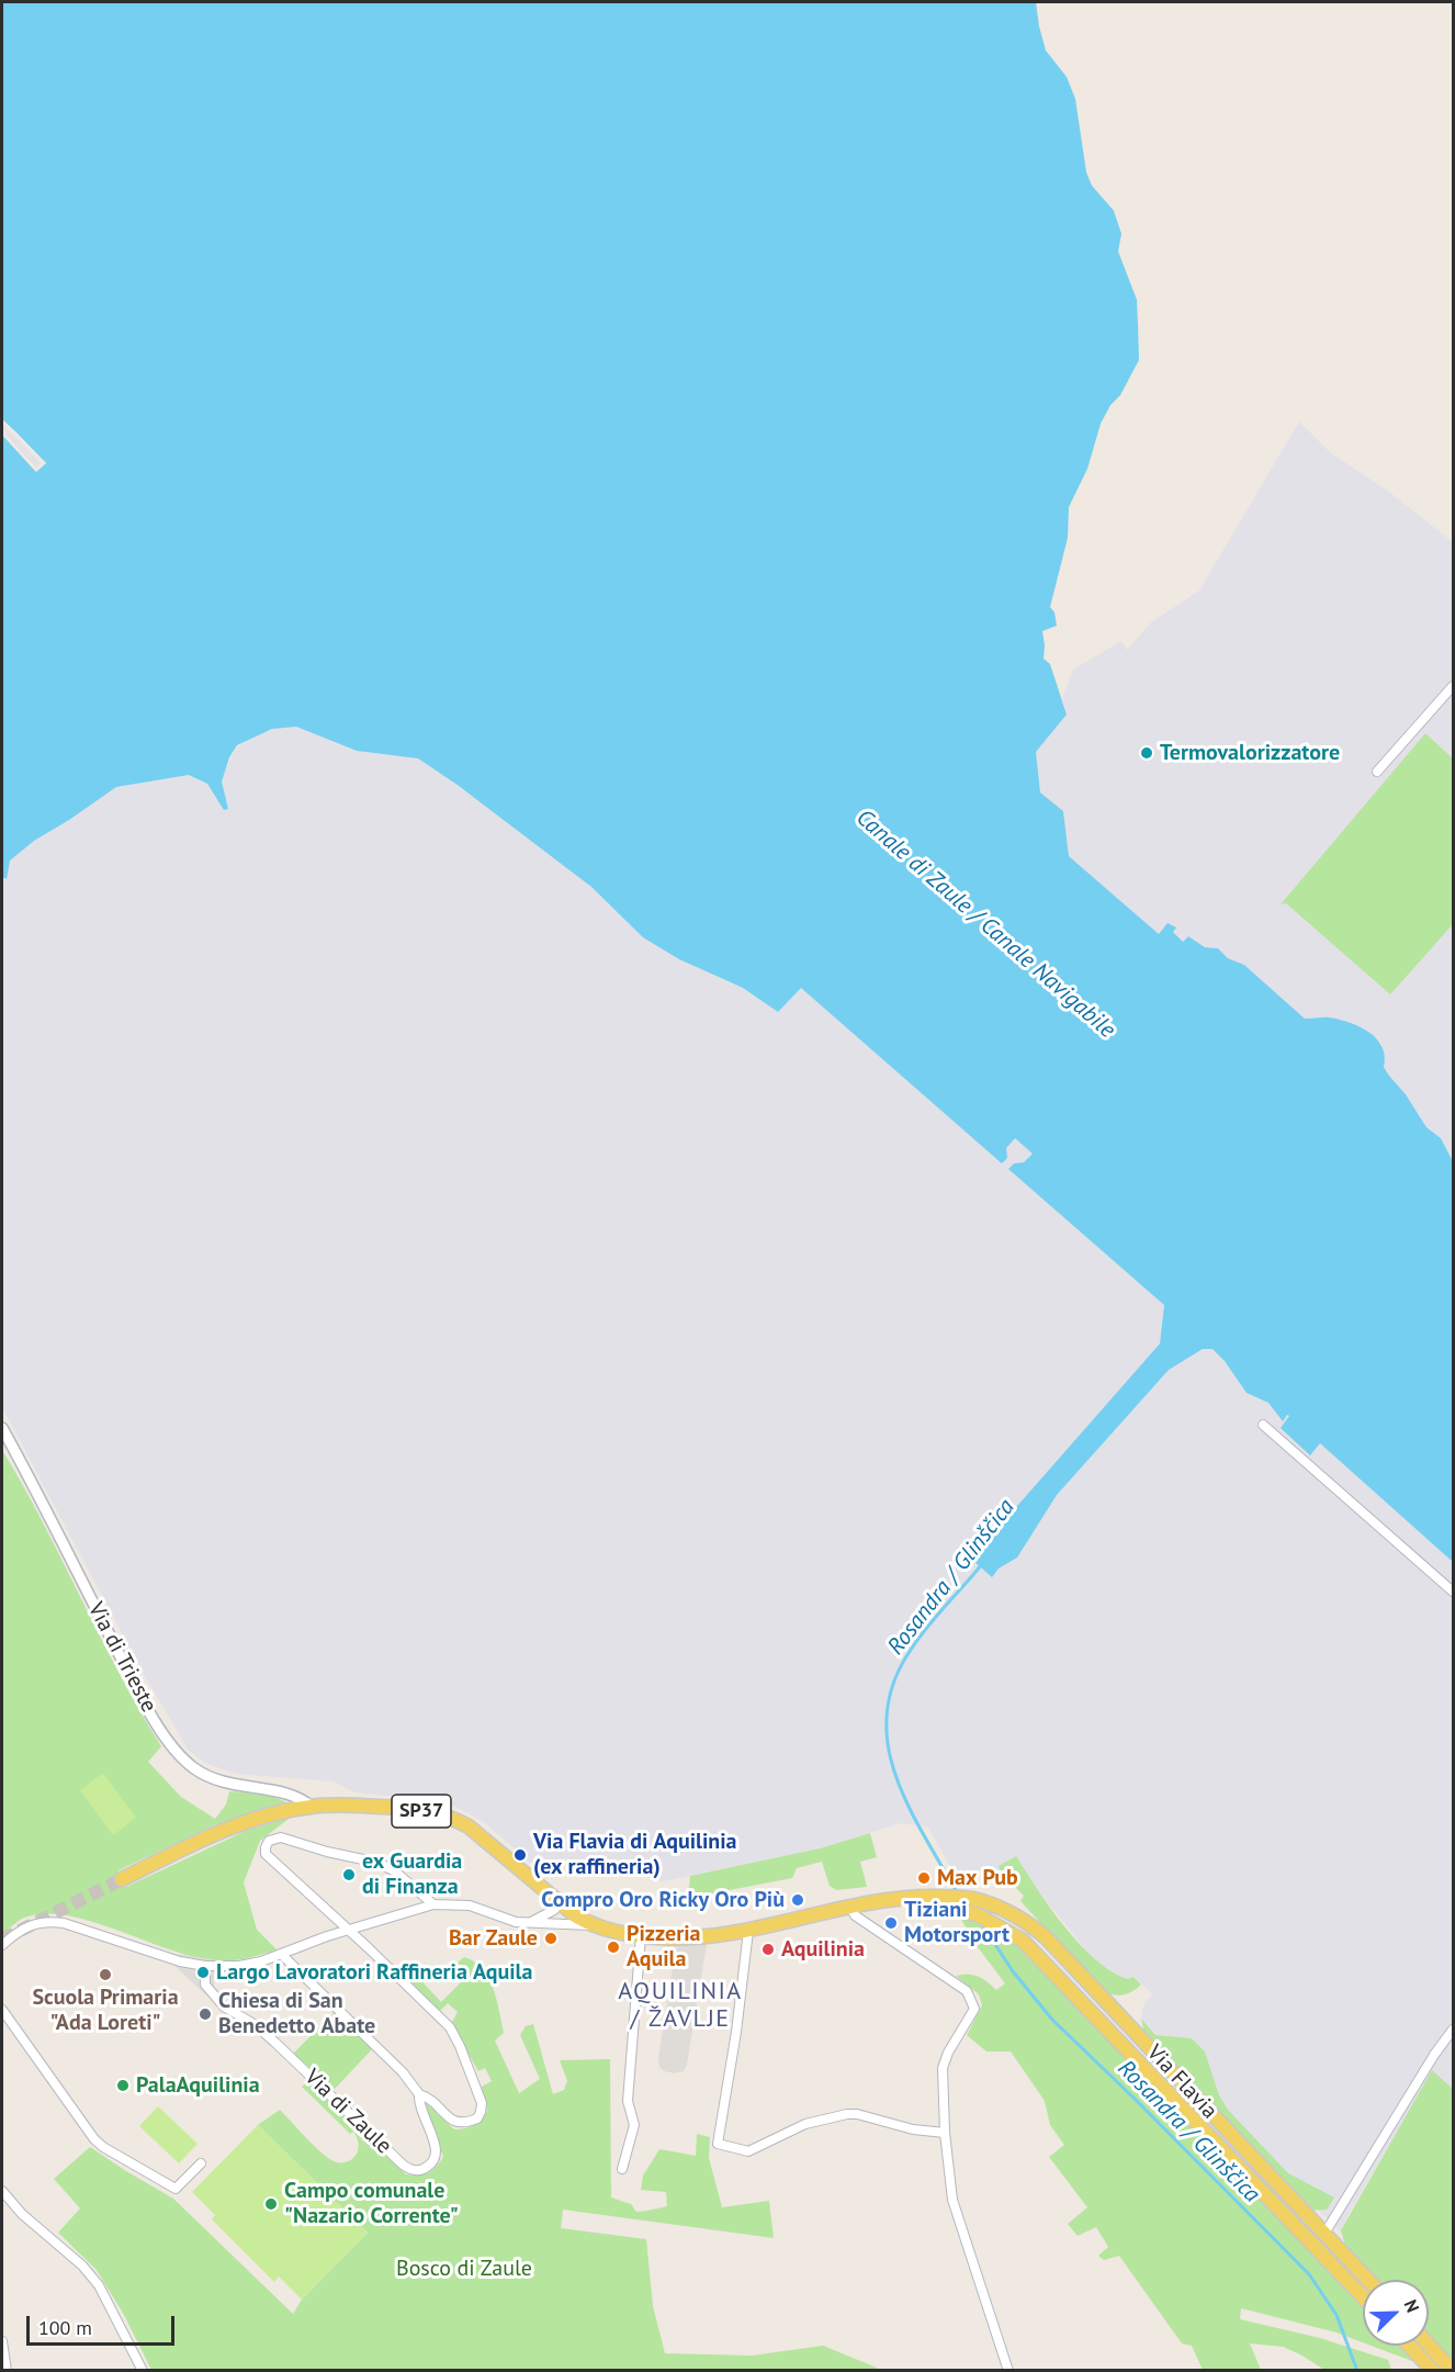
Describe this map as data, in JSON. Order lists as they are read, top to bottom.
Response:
{
  "streets": {
    "main road": ["SP37", "Via Flavia"],
    "street": ["Via di Trieste", "Via di Zaule"]
  },
  "crossings": [
    ["Via di Trieste", "SP37"],
    ["SP37", "Via Flavia"]
  ],
  "districts": ["AQUILINIA / ŽAVLJE"],
  "water": ["Canale di Zaule / Canale Navigabile", "Rosandra / Glinščica"],
  "parks": ["Bosco di Zaule"],
  "places": [
    "Termovalorizzatore",
    "Via Flavia di Aquilinia (ex raffineria)",
    "ex Guardia di Finanza",
    "Max Pub",
    "Compro Oro Ricky Oro Più",
    "Tiziani Motorsport",
    "Bar Zaule",
    "Pizzeria Aquila",
    "Aquilinia",
    "Largo Lavoratori Raffineria Aquila",
    "Scuola Primaria \"Ada Loreti\"",
    "Chiesa di San Benedetto Abate",
    "PalaAquilinia",
    "Campo comunale \"Nazario Corrente\""
  ],
  "scale_bar": "100 m",
  "north": "top right"
}
